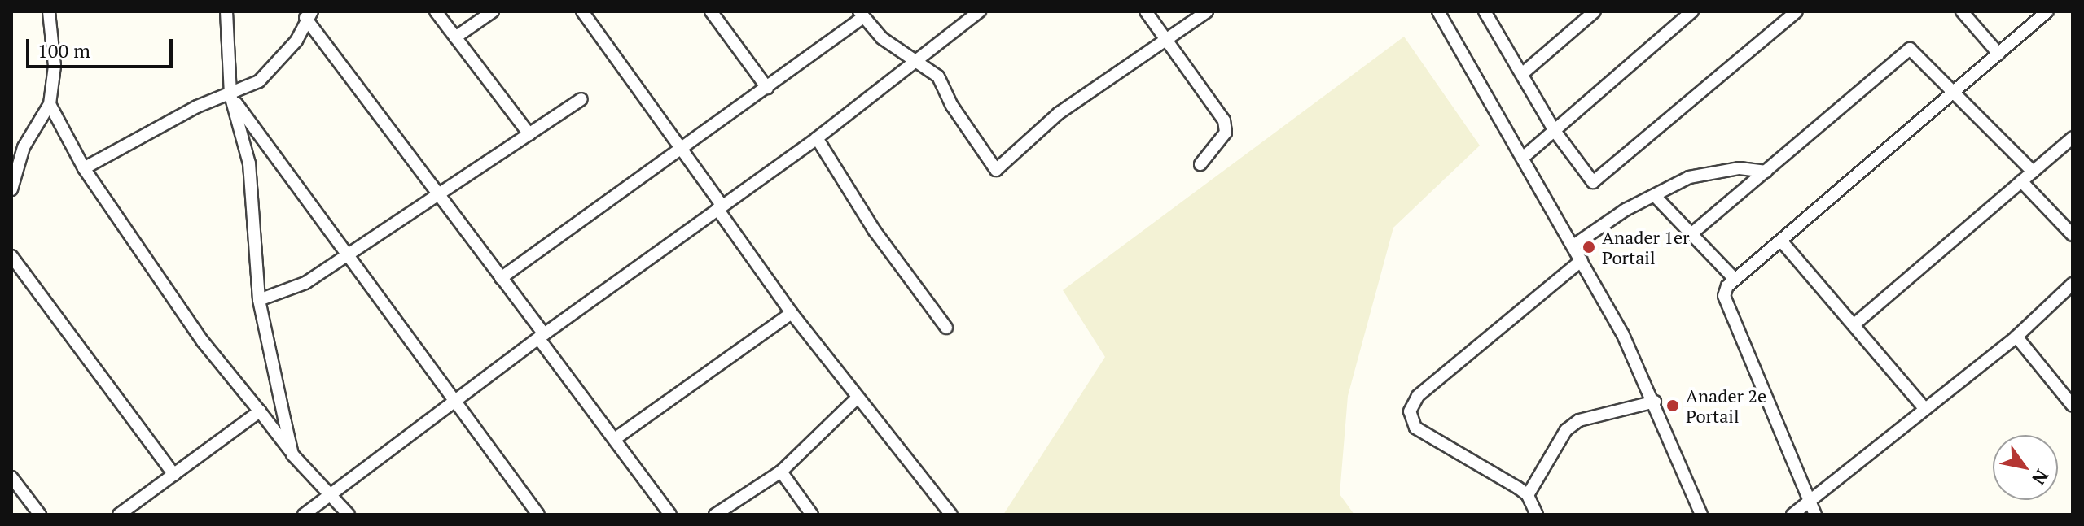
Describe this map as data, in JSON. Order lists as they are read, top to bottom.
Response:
{
  "places": ["Anader 1er Portail", "Anader 2e Portail"],
  "scale_bar": "100 m",
  "north": "bottom right"
}
